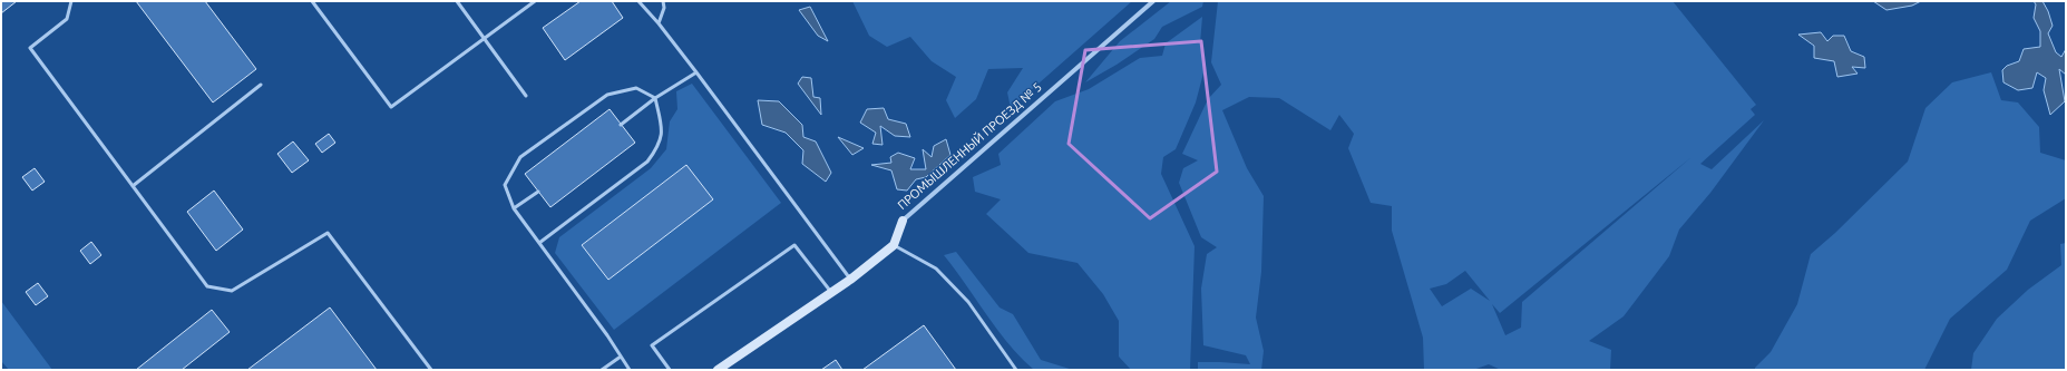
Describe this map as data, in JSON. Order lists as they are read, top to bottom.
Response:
{
  "streets": {
    "street": ["ПРОМЫШЛЕННЫЙ ПРОЕЗД № 5"]
  }
}
